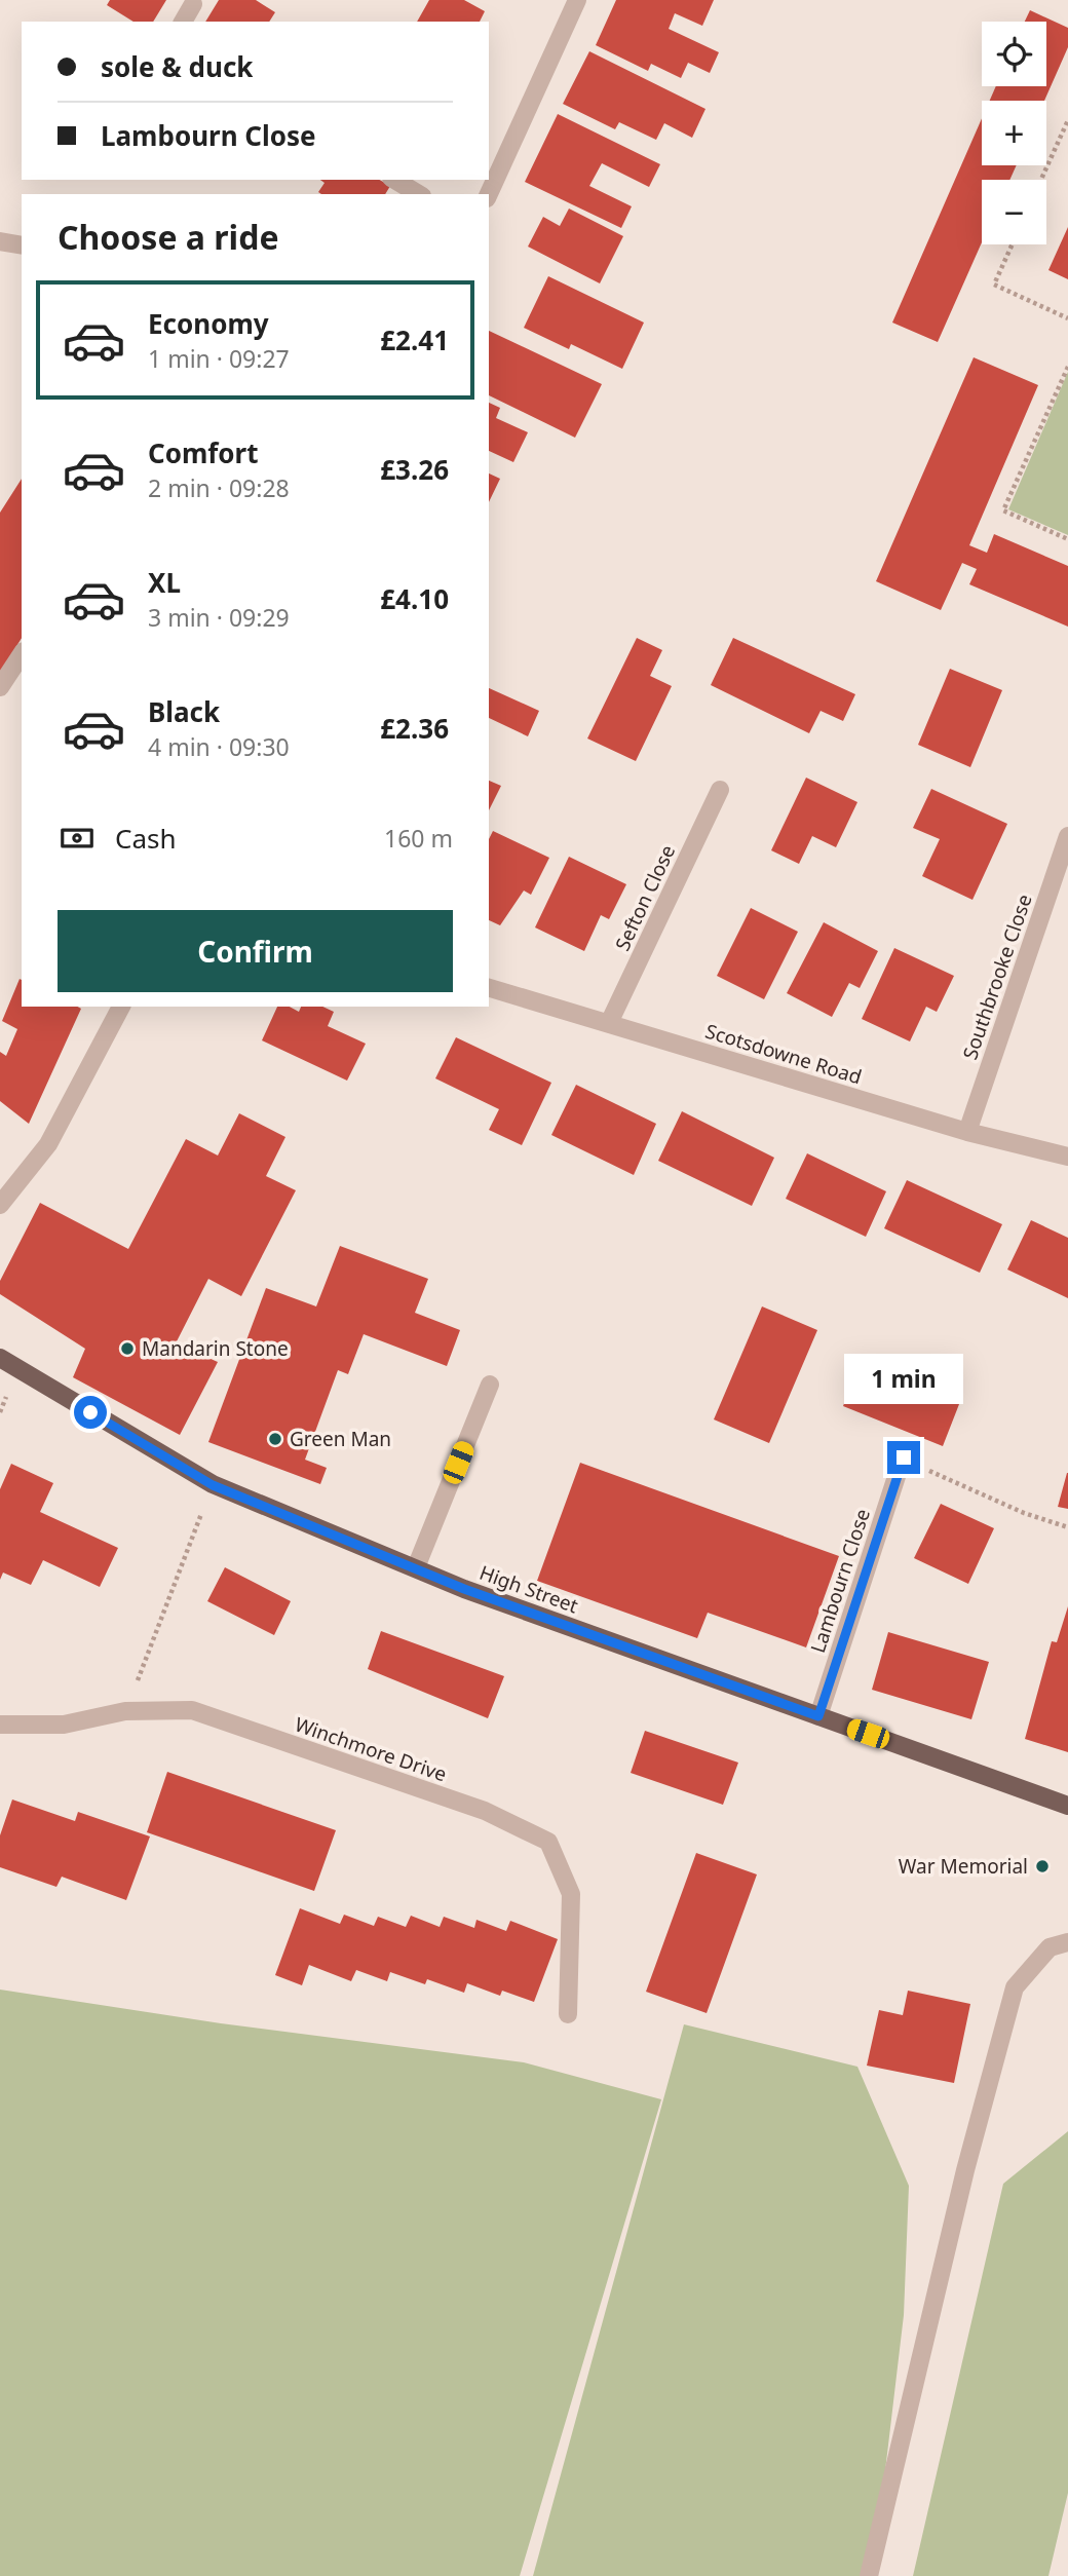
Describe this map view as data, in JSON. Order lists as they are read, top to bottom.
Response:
{
  "streets": {
    "main road": ["High Street"],
    "street": [
      "Sefton Close",
      "Southbrooke Close",
      "Scotsdowne Road",
      "Lambourn Close",
      "Winchmore Drive"
    ]
  },
  "crossings": [
    ["Sefton Close", "Scotsdowne Road"],
    ["Southbrooke Close", "Scotsdowne Road"],
    ["Lambourn Close", "High Street"]
  ],
  "places": ["Mandarin Stone", "Green Man", "War Memorial"],
  "page": {
    "map_buttons": ["+", "−"],
    "banner": ["sole & duck", "Lambourn Close"],
    "heading": "Choose a ride",
    "list": [
      {
        "name": "Economy",
        "note": "1 min · 09:27",
        "value": "£2.41"
      },
      {
        "name": "Comfort",
        "note": "2 min · 09:28",
        "value": "£3.26"
      },
      {
        "name": "XL",
        "note": "3 min · 09:29",
        "value": "£4.10"
      },
      {
        "name": "Black",
        "note": "4 min · 09:30",
        "value": "£2.36"
      }
    ],
    "pay": ["Cash", "160 m"],
    "buttons": "Confirm",
    "bubble": "1 min"
  }
}
